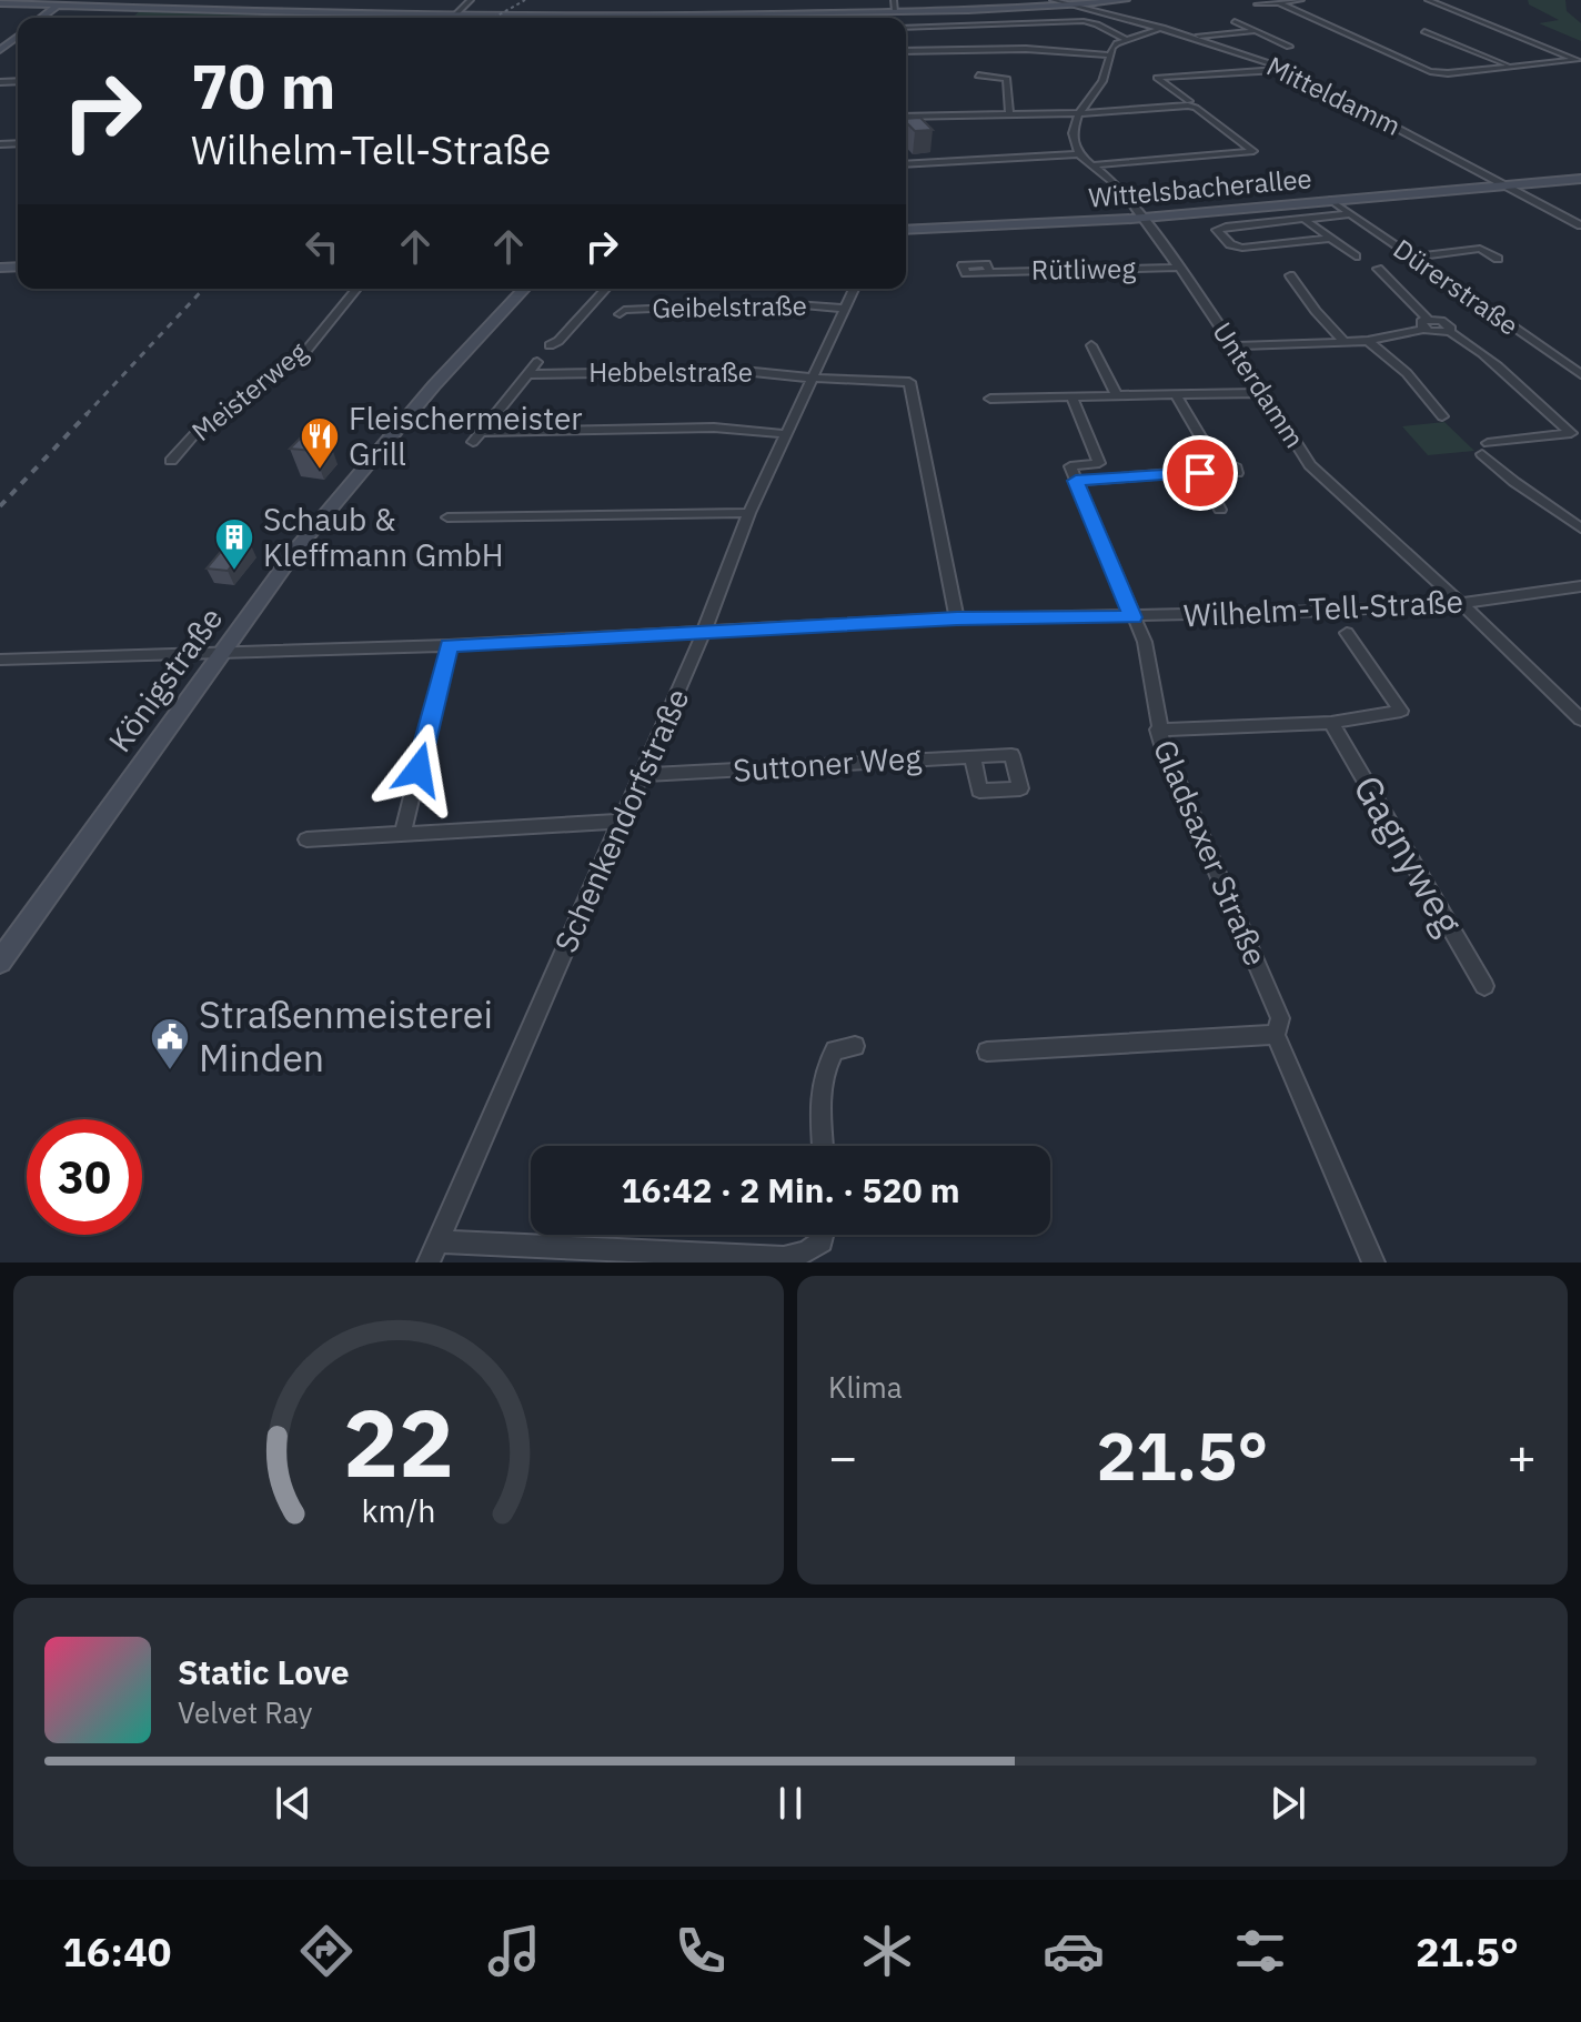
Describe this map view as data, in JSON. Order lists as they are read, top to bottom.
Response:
{
  "streets": {
    "street": [
      "Mitteldamm",
      "Wittelsbacherallee",
      "Rütliweg",
      "Dürerstraße",
      "Geibelstraße",
      "Hebbelstraße",
      "Unterdamm",
      "Meisterweg",
      "Wilhelm-Tell-Straße",
      "Königstraße",
      "Suttoner Weg",
      "Schenkendorfstraße",
      "Gladsaxer Straße",
      "Gagnyweg"
    ]
  },
  "crossings": [
    ["Mitteldamm", "Wittelsbacherallee"],
    ["Wittelsbacherallee", "Dürerstraße"],
    ["Wittelsbacherallee", "Unterdamm"],
    ["Rütliweg", "Unterdamm"],
    ["Geibelstraße", "Schenkendorfstraße"],
    ["Hebbelstraße", "Wilhelm-Tell-Straße"],
    ["Hebbelstraße", "Schenkendorfstraße"],
    ["Unterdamm", "Wilhelm-Tell-Straße"],
    ["Wilhelm-Tell-Straße", "Königstraße"],
    ["Wilhelm-Tell-Straße", "Schenkendorfstraße"],
    ["Wilhelm-Tell-Straße", "Gladsaxer Straße"],
    ["Suttoner Weg", "Schenkendorfstraße"]
  ],
  "places": {
    "restaurant": ["Fleischermeister Grill"],
    "building": ["Schaub & Kleffmann GmbH"],
    "public building": ["Straßenmeisterei Minden"]
  },
  "page": {
    "turn": ["70 m", "Wilhelm-Tell-Straße"],
    "limit": "30",
    "trip": "16:42 · 2 Min. · 520 m",
    "tile": "Klima",
    "heat": ["−", "21.5°", "+"],
    "song": ["Static Love", "Velvet Ray"],
    "tabs": ["16:40", "21.5°"],
    "gauge": ["22", "km/h"]
  }
}
